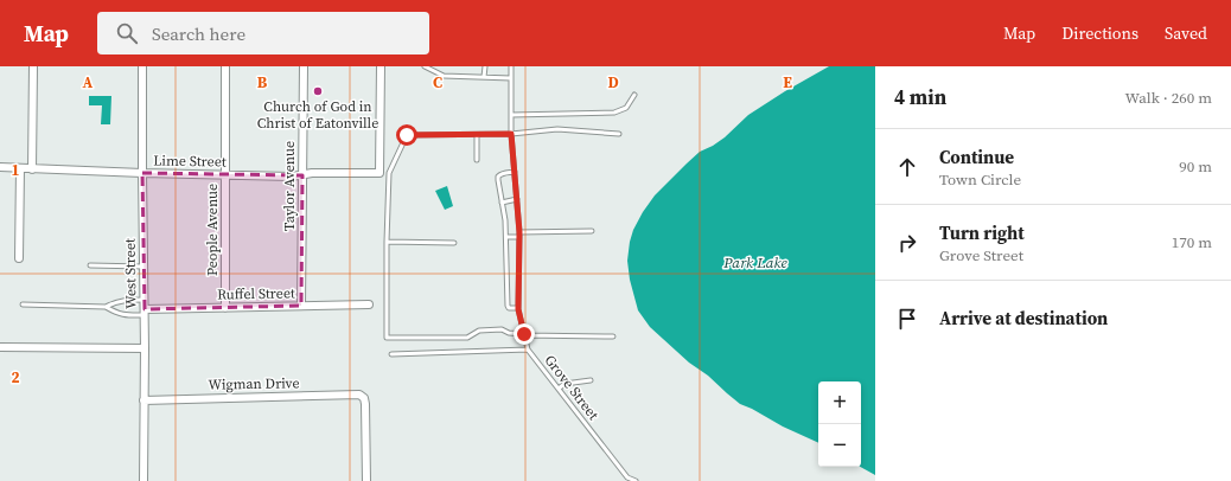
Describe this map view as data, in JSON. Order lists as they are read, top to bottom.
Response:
{
  "streets": {
    "street": [
      "Lime Street",
      "Taylor Avenue",
      "People Avenue",
      "West Street",
      "Ruffel Street",
      "Wigman Drive"
    ],
    "lane": ["Grove Street"]
  },
  "crossings": [
    ["Lime Street", "Taylor Avenue"],
    ["Lime Street", "People Avenue"],
    ["Lime Street", "West Street"],
    ["Taylor Avenue", "Ruffel Street"],
    ["People Avenue", "Ruffel Street"],
    ["West Street", "Ruffel Street"],
    ["West Street", "Wigman Drive"]
  ],
  "water": ["Park Lake"],
  "places": ["Church of God in Christ of Eatonville"],
  "page": {
    "header": "Map",
    "search": "Search here",
    "nav": ["Map", "Directions", "Saved"],
    "heading": ["4 min", "Walk · 260 m"],
    "list": [
      ["Continue", "Town Circle", "90 m"],
      ["Turn right", "Grove Street", "170 m"],
      "Arrive at destination"
    ],
    "map_buttons": ["+", "−"]
  },
  "grid": {
    "columns": [
      "A",
      "B",
      "C",
      "D",
      "E"
    ],
    "rows": ["1", "2"]
  }
}
